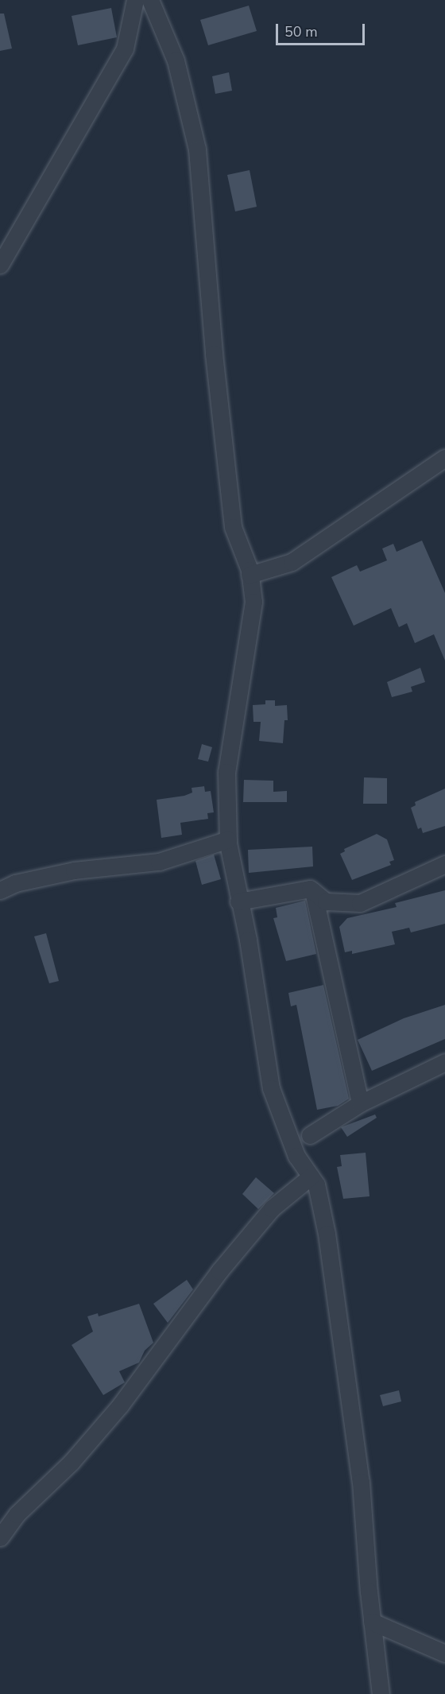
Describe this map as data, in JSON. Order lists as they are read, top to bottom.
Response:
{
  "scale_bar": "50 m"
}
